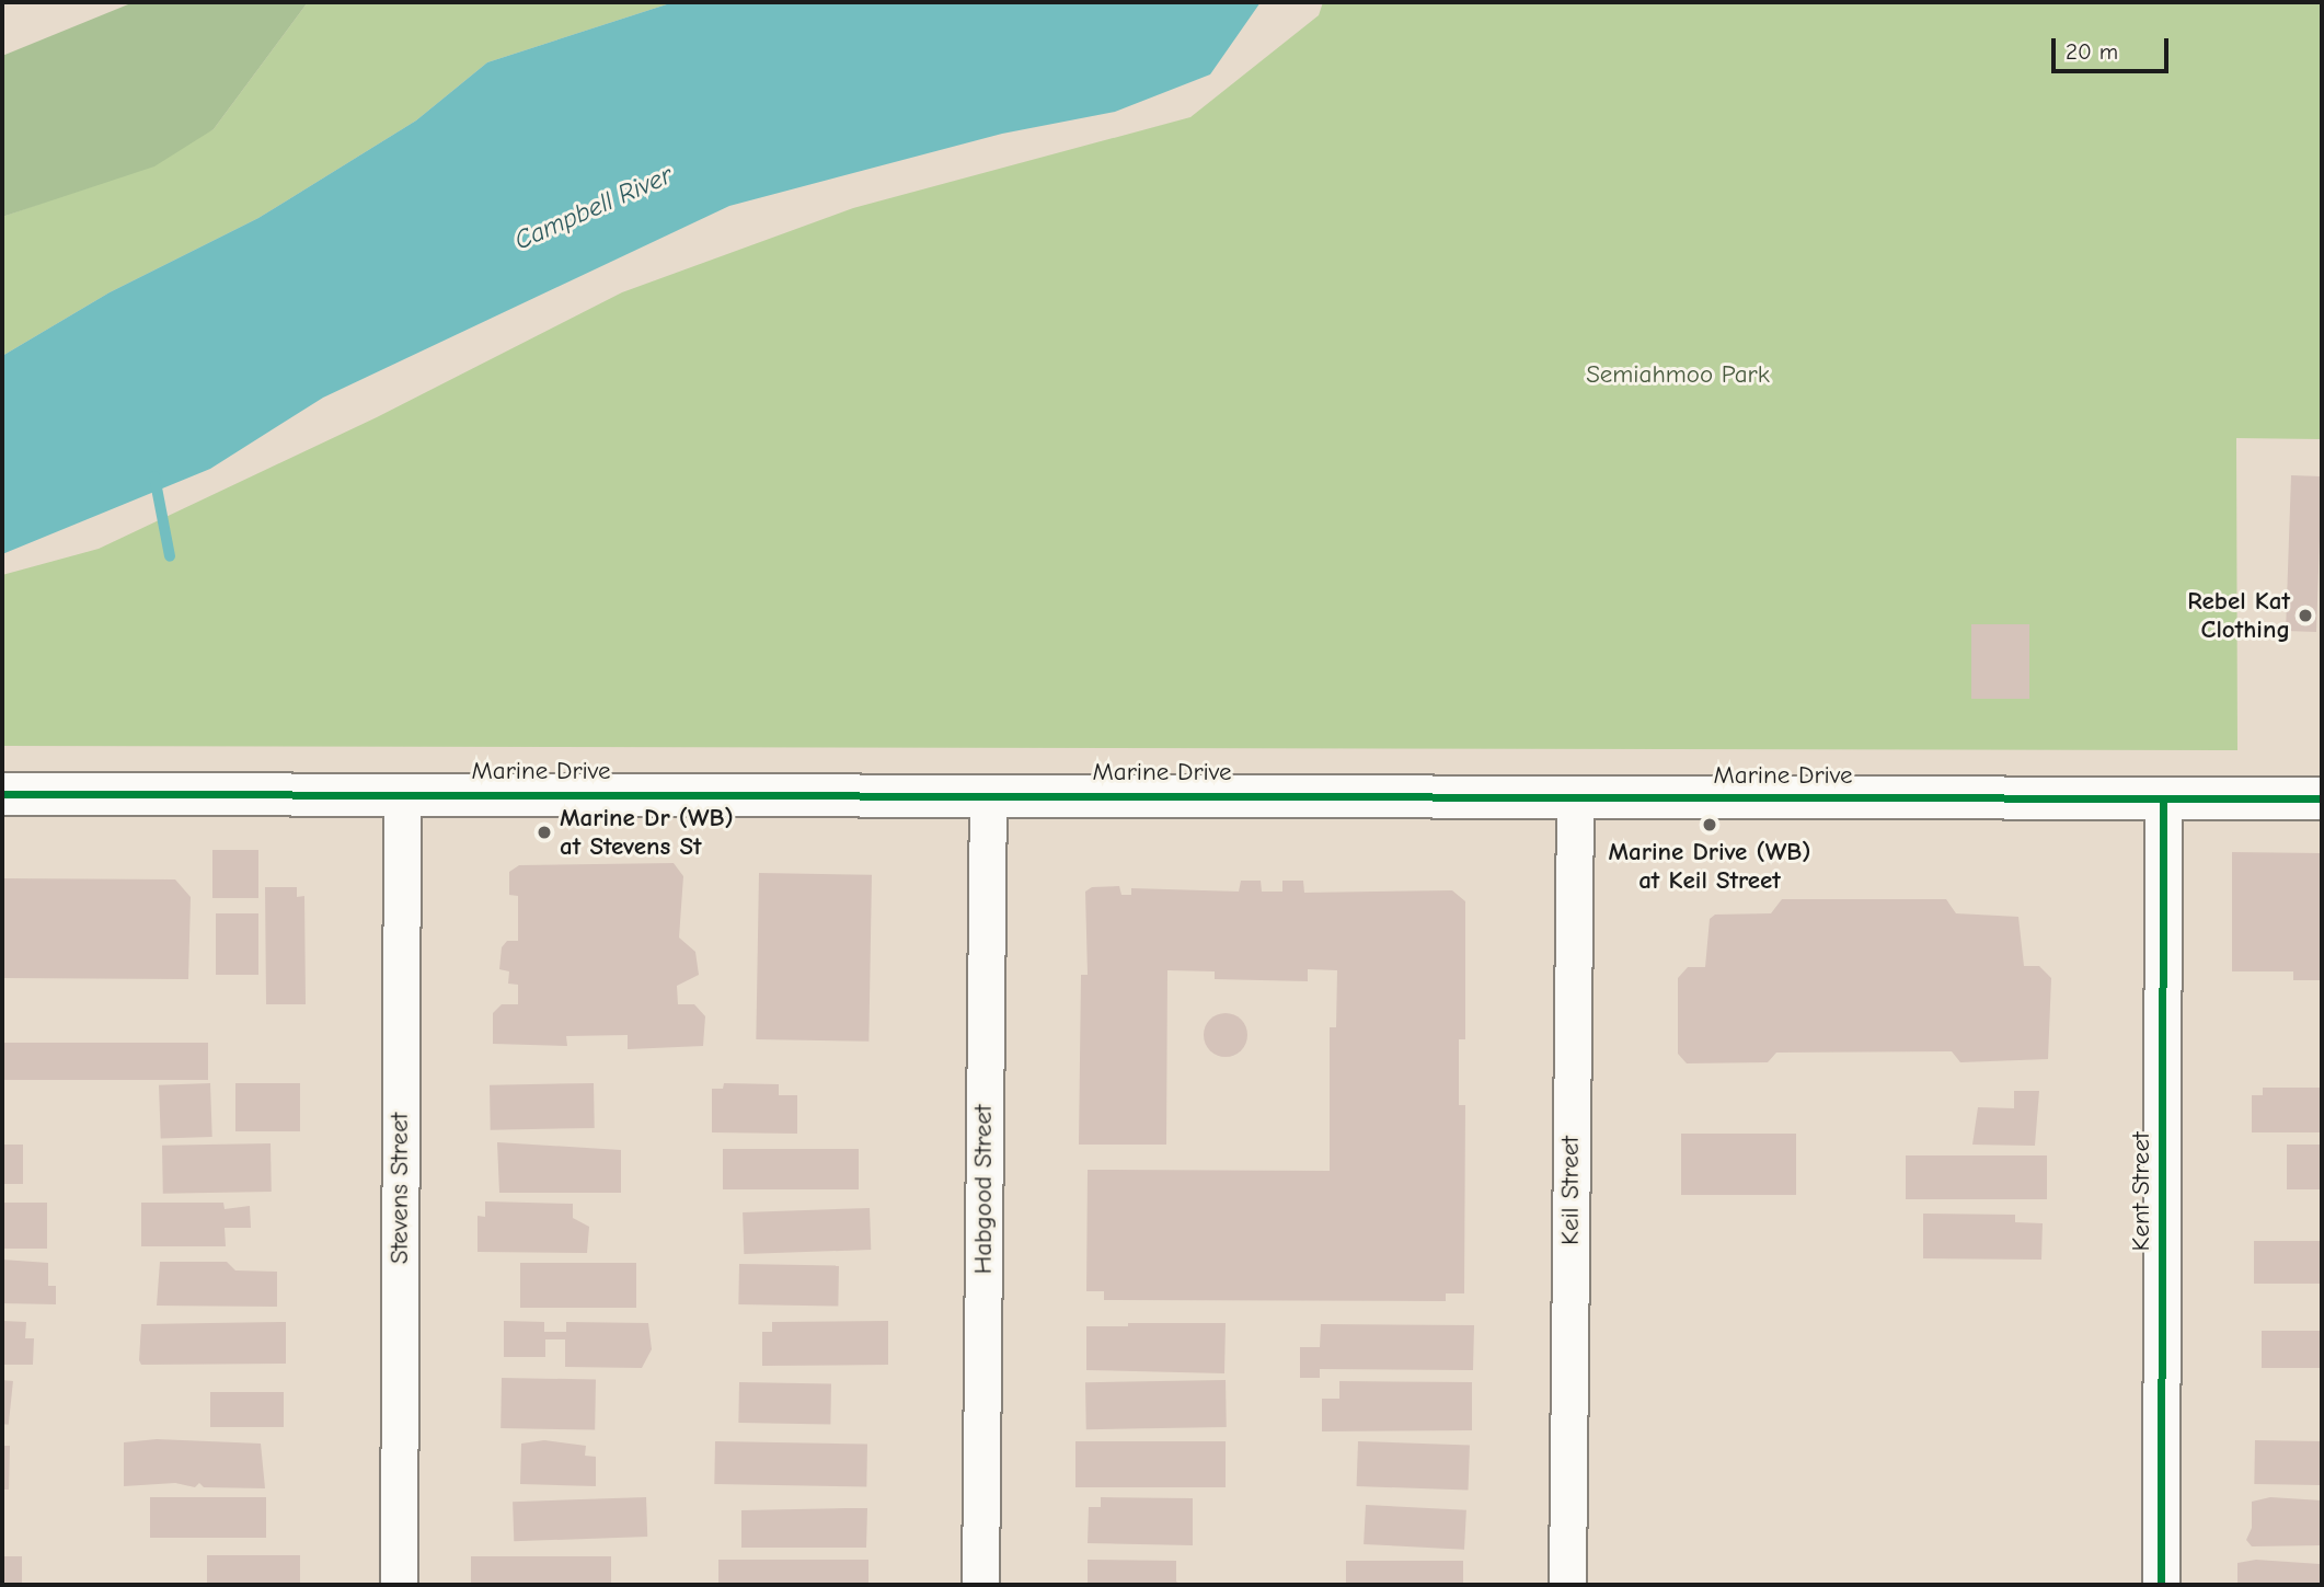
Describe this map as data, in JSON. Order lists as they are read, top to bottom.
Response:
{
  "streets": {
    "street": [
      "Marine Drive",
      "Stevens Street",
      "Habgood Street",
      "Keil Street",
      "Kent Street"
    ]
  },
  "crossings": [
    ["Marine Drive", "Stevens Street"],
    ["Marine Drive", "Habgood Street"],
    ["Marine Drive", "Keil Street"],
    ["Marine Drive", "Kent Street"]
  ],
  "water": ["Campbell River"],
  "parks": ["Semiahmoo Park"],
  "places": ["Rebel Kat Clothing", "Marine Drive (WB) at Keil Street", "Marine Dr (WB) at Stevens St"],
  "scale_bar": "20 m"
}
